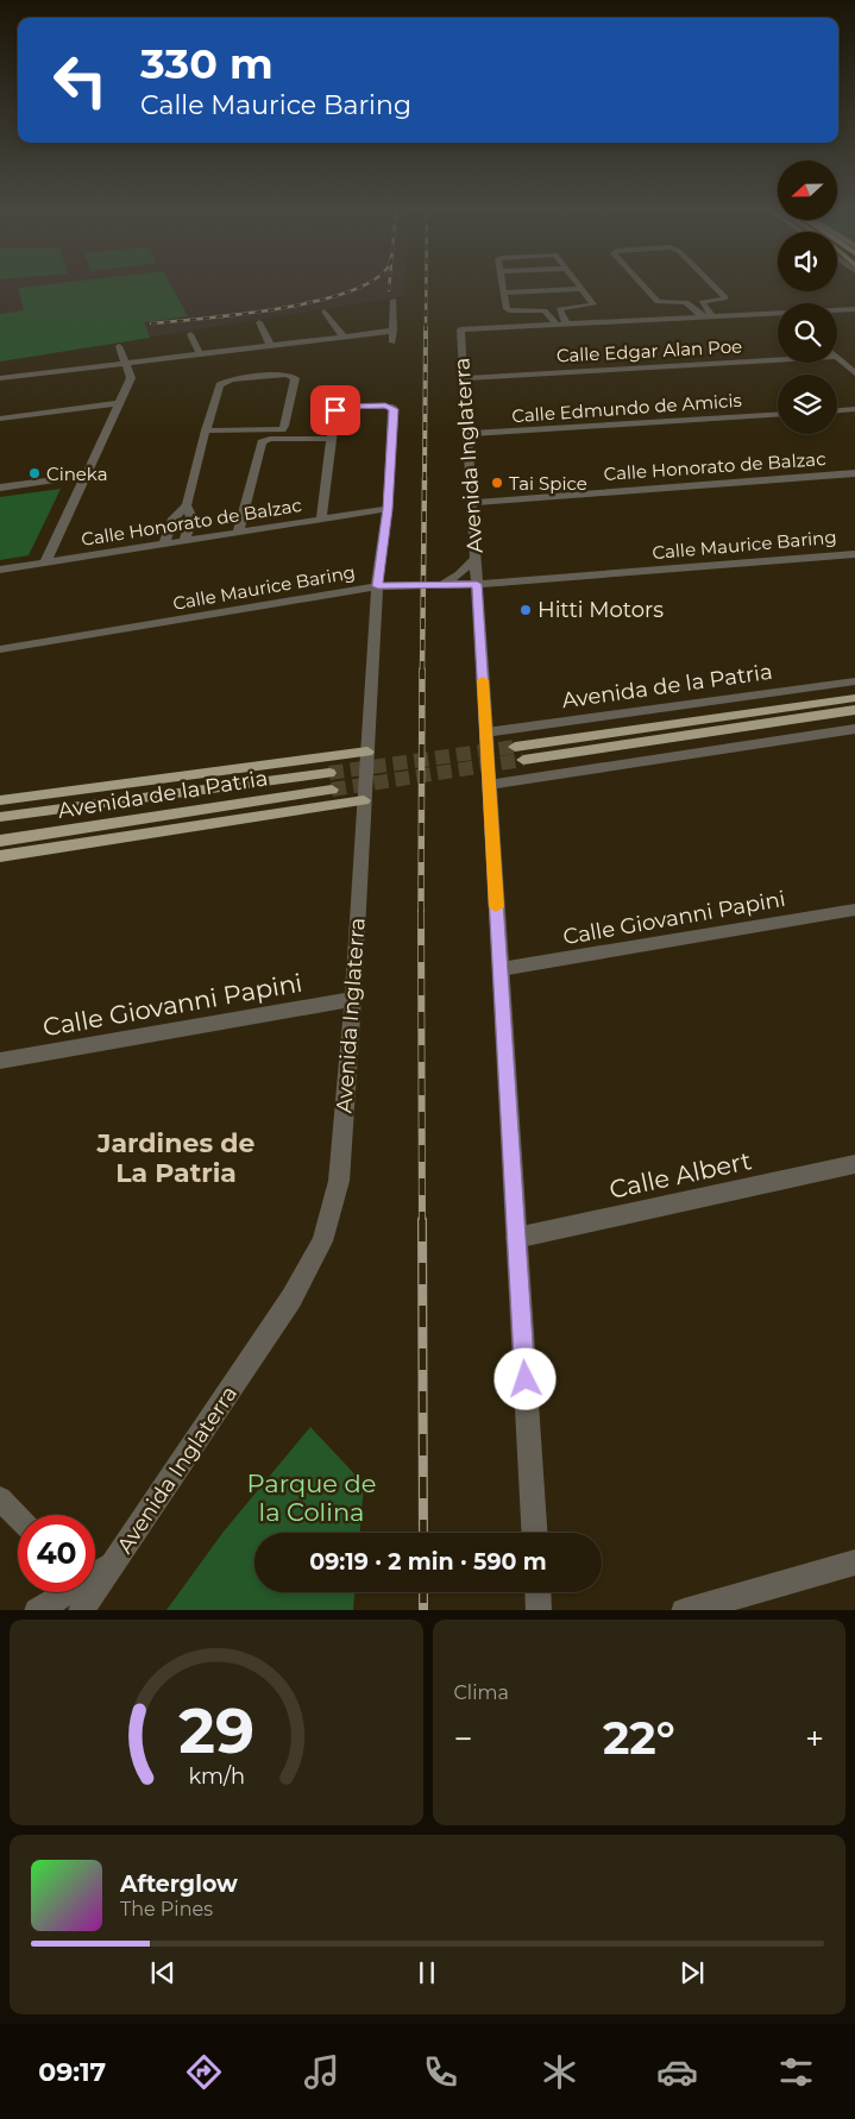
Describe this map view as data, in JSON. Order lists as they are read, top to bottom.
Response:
{
  "streets": {
    "main road": ["Avenida de la Patria"],
    "street": [
      "Calle Edgar Alan Poe",
      "Calle Edmundo de Amicis",
      "Avenida Inglaterra",
      "Calle Honorato de Balzac",
      "Calle Maurice Baring",
      "Calle Giovanni Papini",
      "Calle Albert"
    ]
  },
  "crossings": [
    ["Calle Edgar Alan Poe", "Avenida Inglaterra"],
    ["Calle Edmundo de Amicis", "Avenida Inglaterra"],
    ["Avenida Inglaterra", "Calle Honorato de Balzac"],
    ["Avenida Inglaterra", "Calle Maurice Baring"],
    ["Avenida Inglaterra", "Avenida de la Patria"],
    ["Avenida Inglaterra", "Calle Giovanni Papini"],
    ["Avenida Inglaterra", "Calle Albert"]
  ],
  "districts": ["Jardines de La Patria"],
  "parks": ["Parque de la Colina"],
  "places": ["Cineka", "Tai Spice", "Hitti Motors"],
  "north": "left",
  "page": {
    "turn": ["330 m", "Calle Maurice Baring"],
    "limit": "40",
    "trip": "09:19 · 2 min · 590 m",
    "tile": "Clima",
    "heat": ["−", "22°", "+"],
    "song": ["Afterglow", "The Pines"],
    "tabs": "09:17",
    "gauge": ["29", "km/h"]
  }
}
